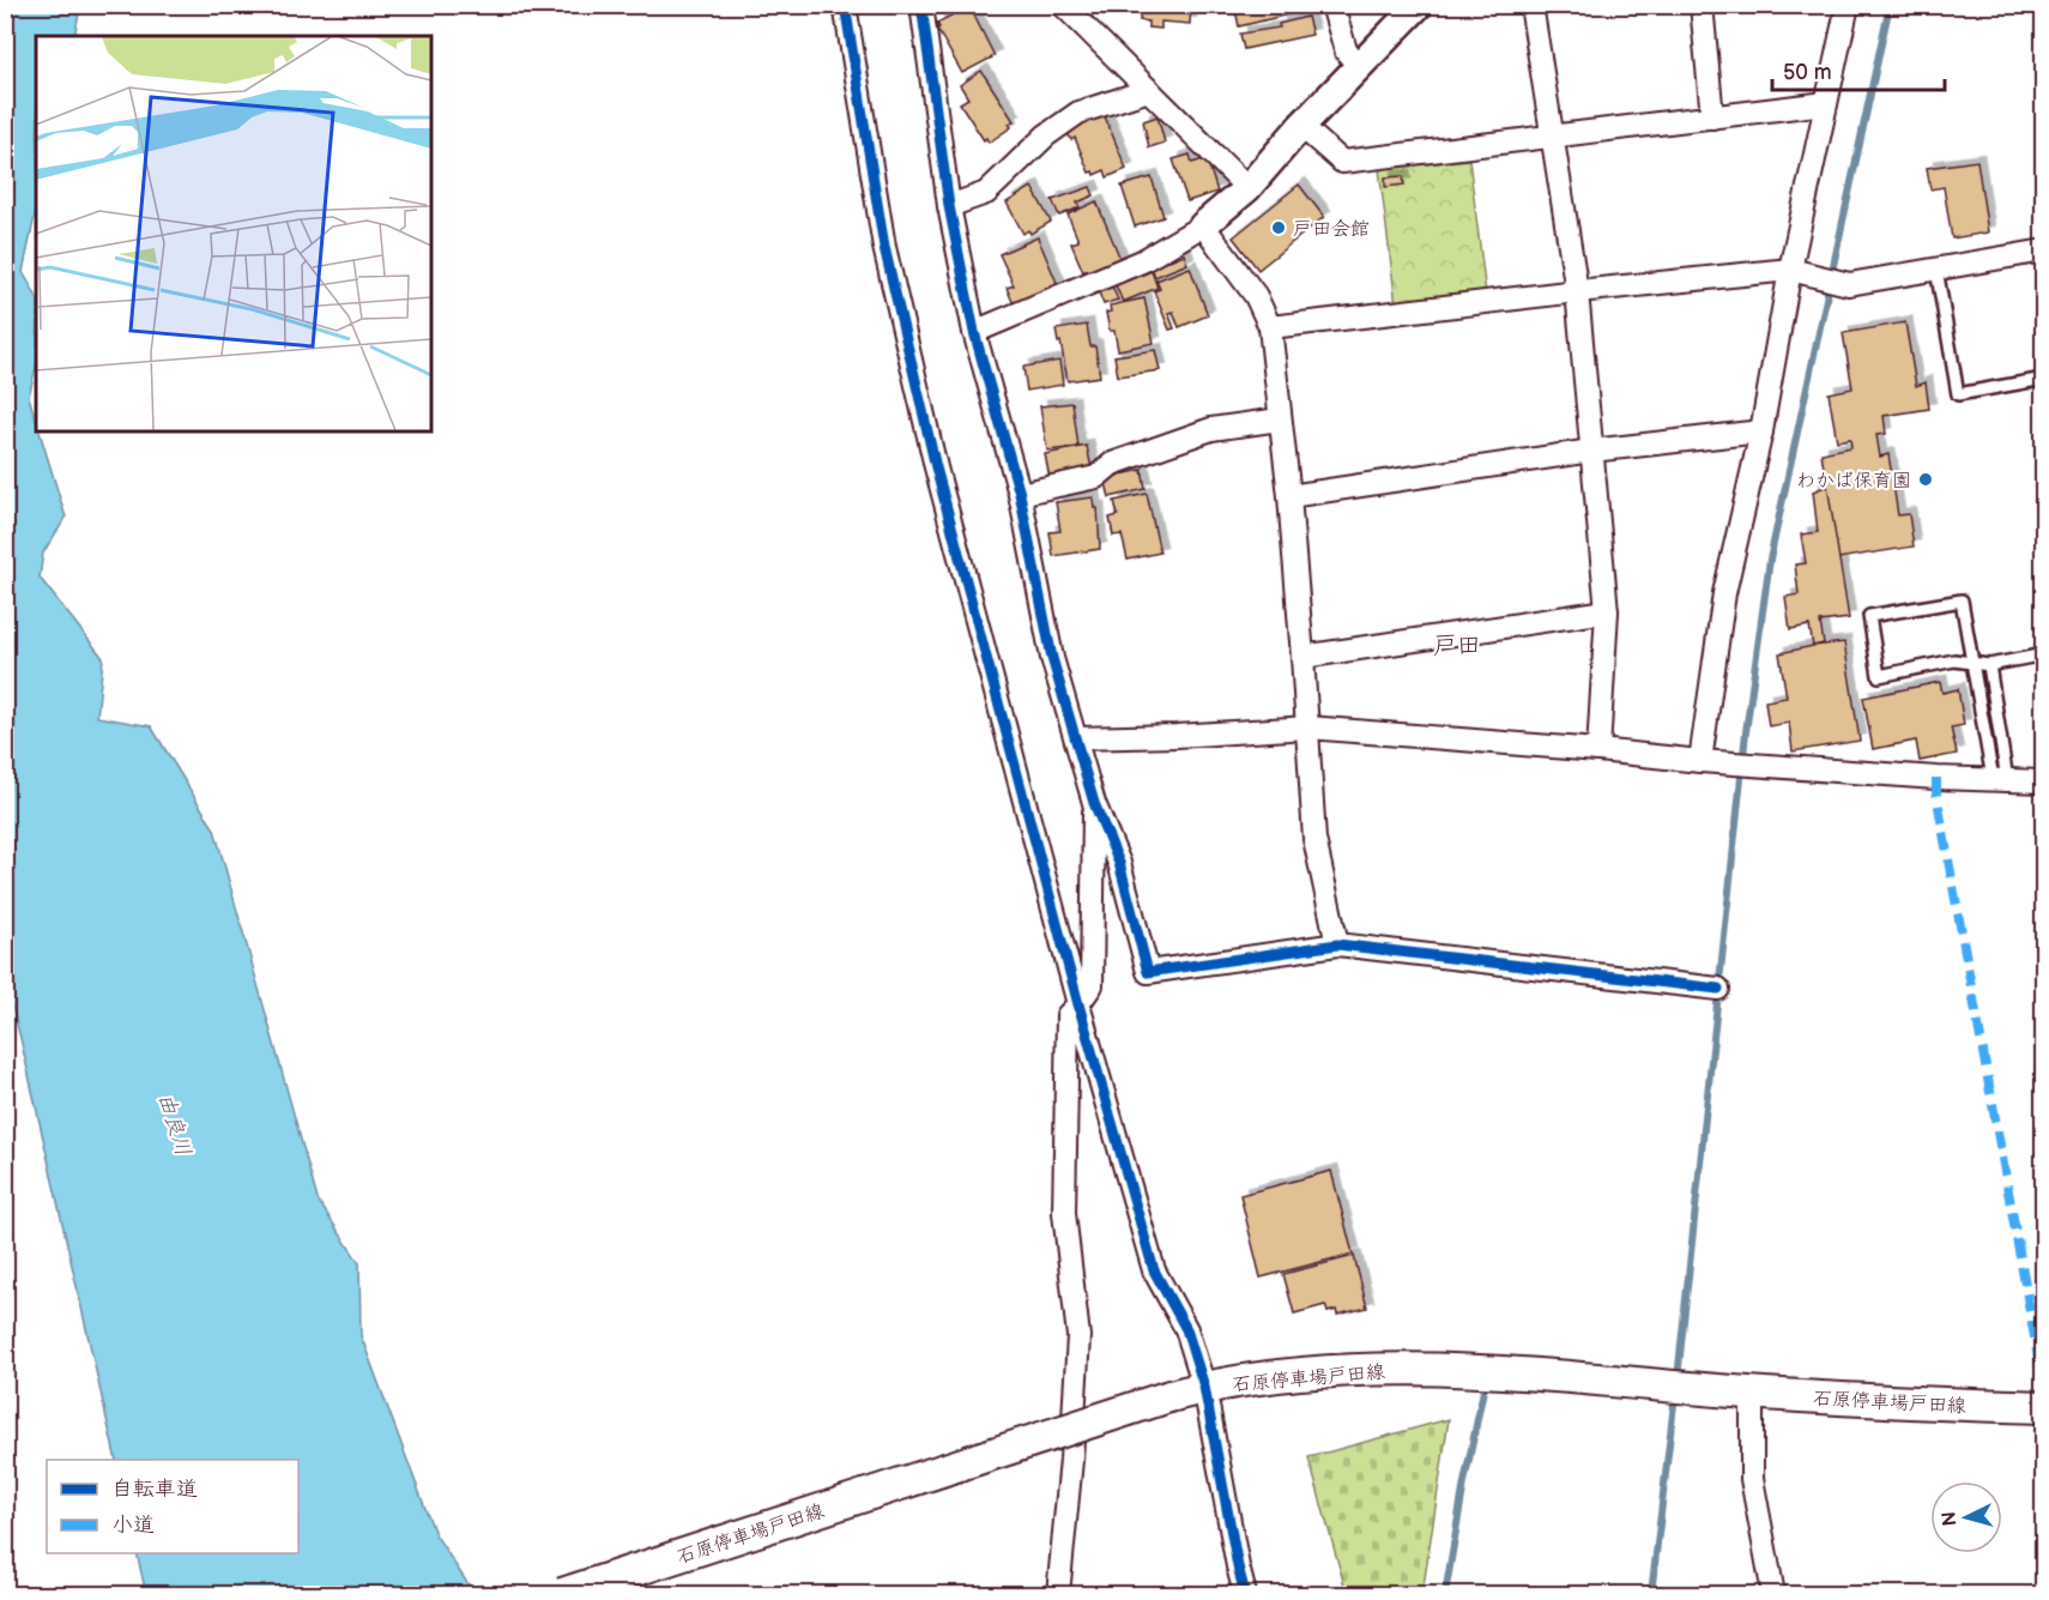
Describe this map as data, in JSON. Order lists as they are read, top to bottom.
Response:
{
  "streets": {
    "main road": ["石原停車場戸田線"]
  },
  "districts": ["戸田"],
  "water": ["由良川"],
  "places": ["戸田会館", "わかば保育園"],
  "legend": ["自転車道", "小道"],
  "scale_bar": "50 m",
  "north": "left"
}
